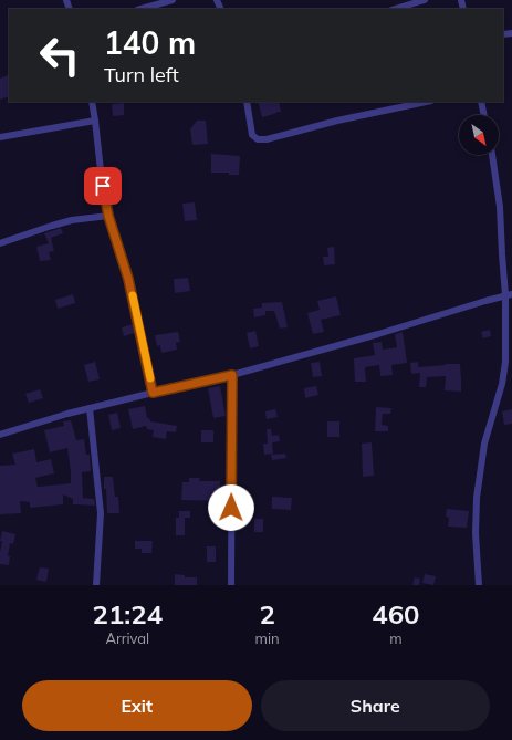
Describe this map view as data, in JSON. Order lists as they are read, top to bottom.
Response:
{
  "north": "bottom right",
  "page": {
    "turn": ["140 m", "Turn left"],
    "eta": [
      "21:24",
      "Arrival",
      "2",
      "min",
      "460",
      "m"
    ],
    "buttons": ["Exit", "Share"]
  }
}
